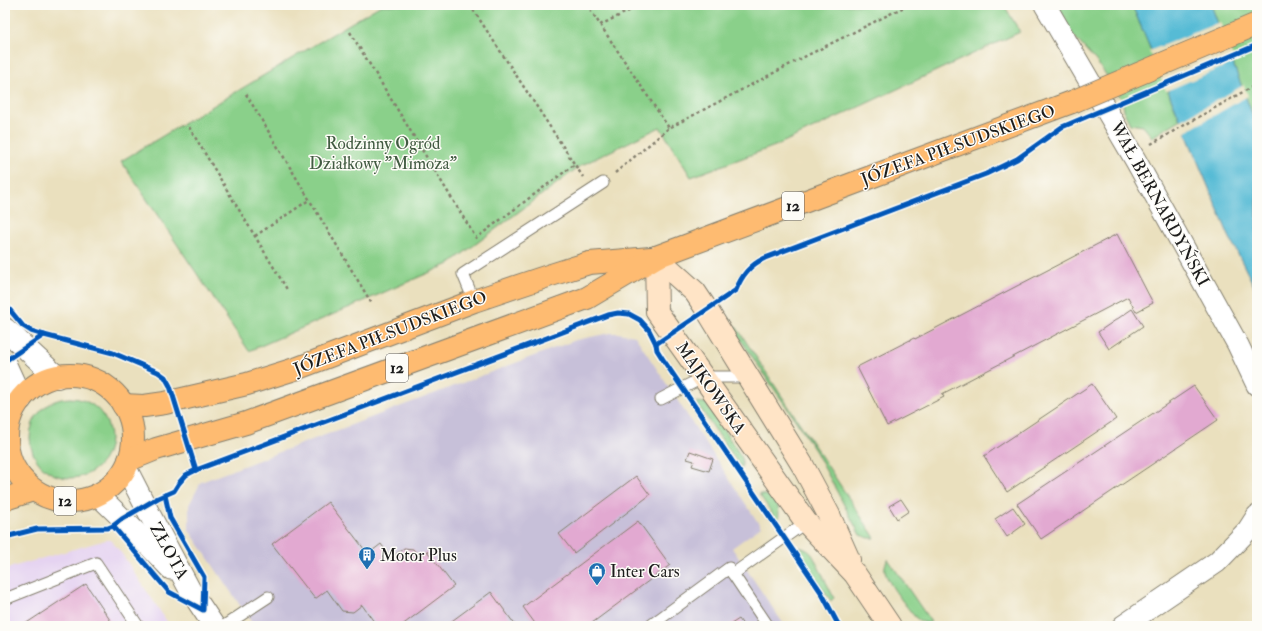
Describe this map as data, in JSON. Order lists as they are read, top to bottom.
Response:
{
  "streets": {
    "main road": ["JÓZEFA PIŁSUDSKIEGO", "12", "MAJKOWSKA"],
    "street": ["WAŁ BERNARDYŃSKI", "ZŁOTA"]
  },
  "crossings": [
    ["JÓZEFA PIŁSUDSKIEGO", "12"],
    ["JÓZEFA PIŁSUDSKIEGO", "MAJKOWSKA"],
    ["JÓZEFA PIŁSUDSKIEGO", "ZŁOTA"],
    ["12", "ZŁOTA"]
  ],
  "parks": ["Rodzinny Ogród Działkowy \"Mimoza\""],
  "places": {
    "building": ["Motor Plus"],
    "shop": ["Inter Cars"]
  }
}
